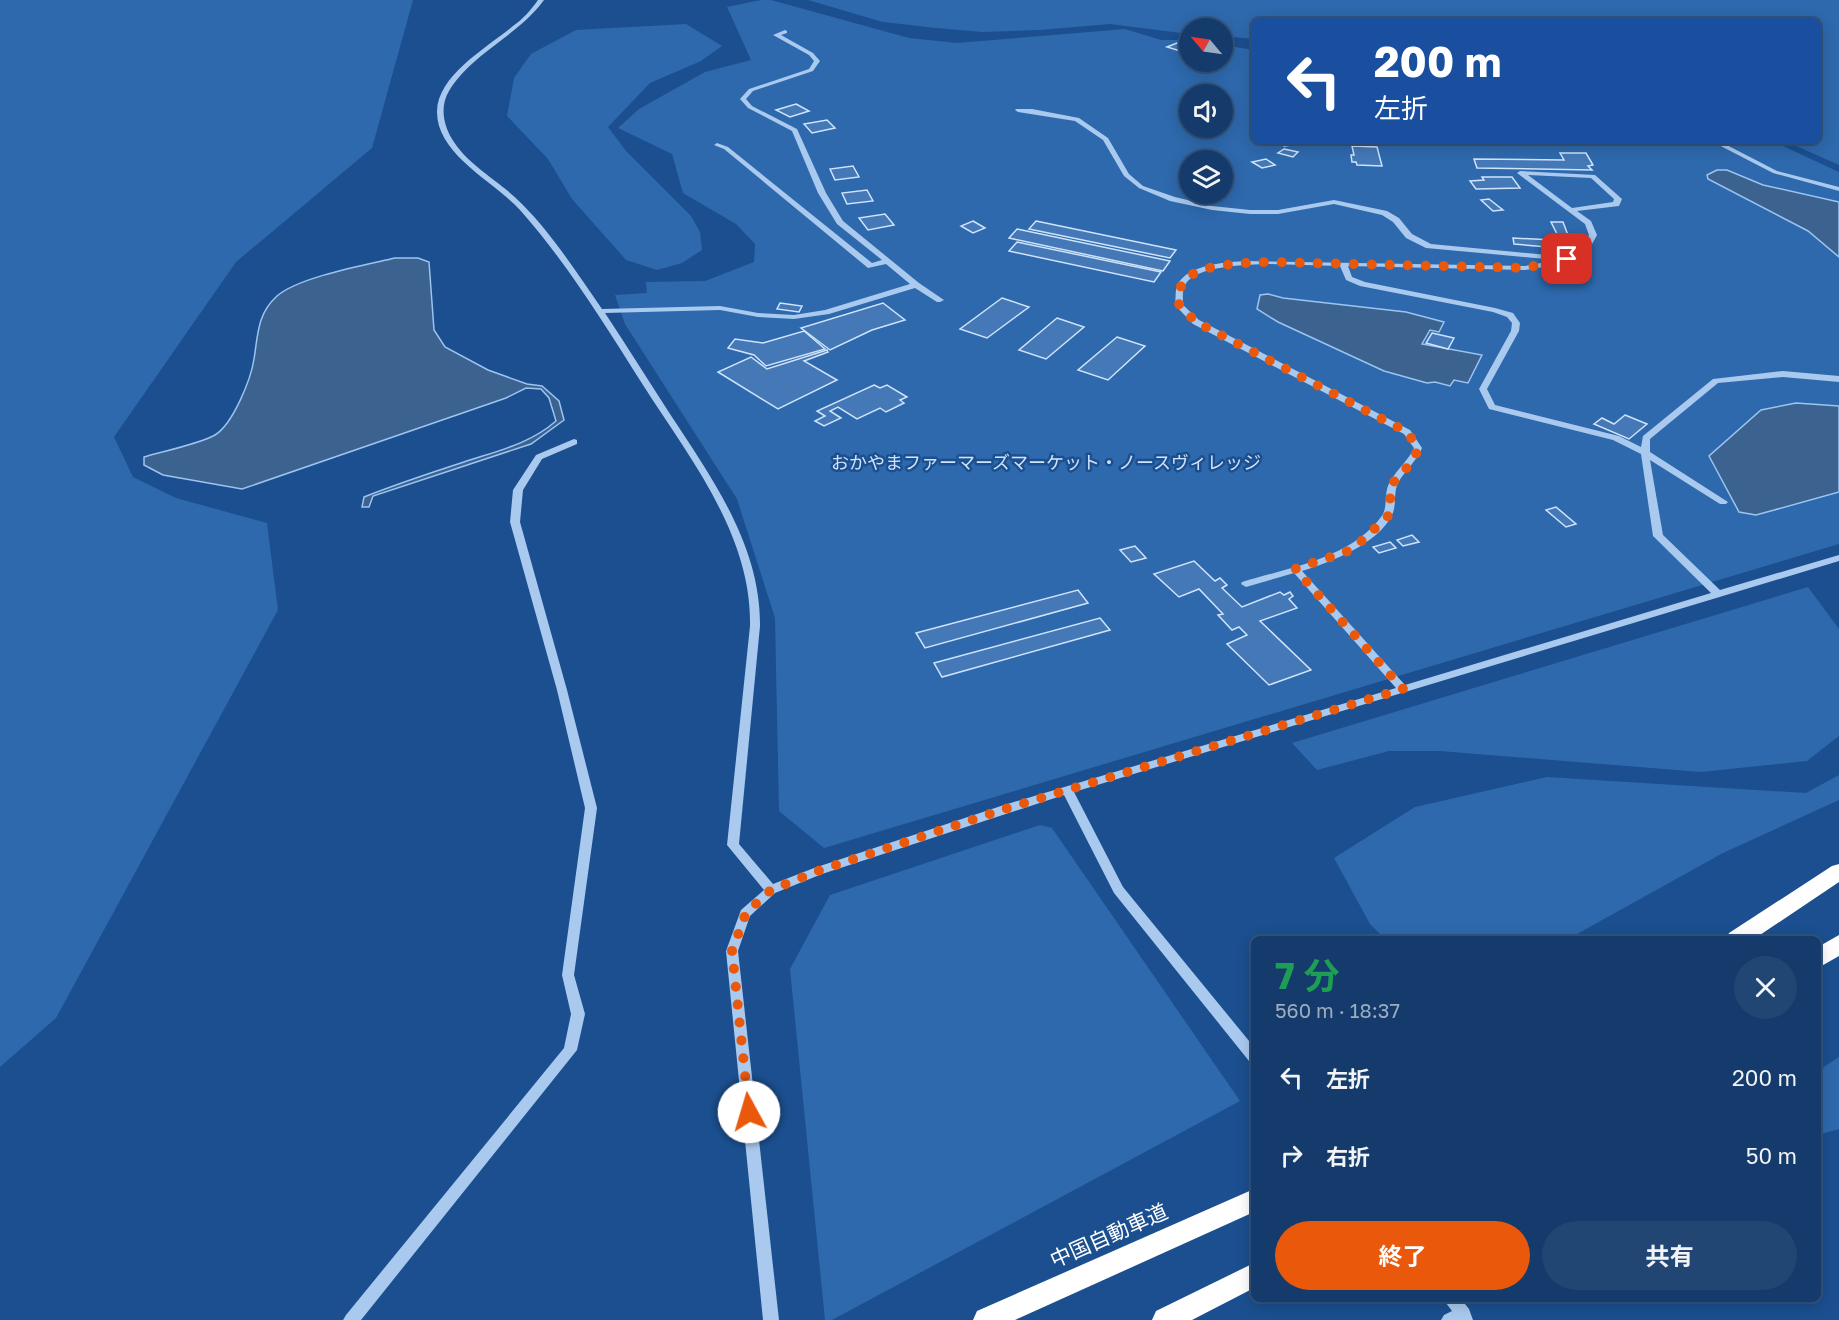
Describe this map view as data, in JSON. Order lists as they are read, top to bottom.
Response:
{
  "streets": {
    "highway": ["中国自動車道"]
  },
  "parks": ["おかやまファーマーズマーケット・ノースヴィレッジ"],
  "north": "top left",
  "page": {
    "turn": ["200 m", "左折"],
    "heading": ["7 分", "560 m · 18:37"],
    "list": [
      {
        "name": "左折",
        "value": "200 m"
      },
      {
        "name": "右折",
        "value": "50 m"
      }
    ],
    "buttons": ["終了", "共有"]
  }
}
